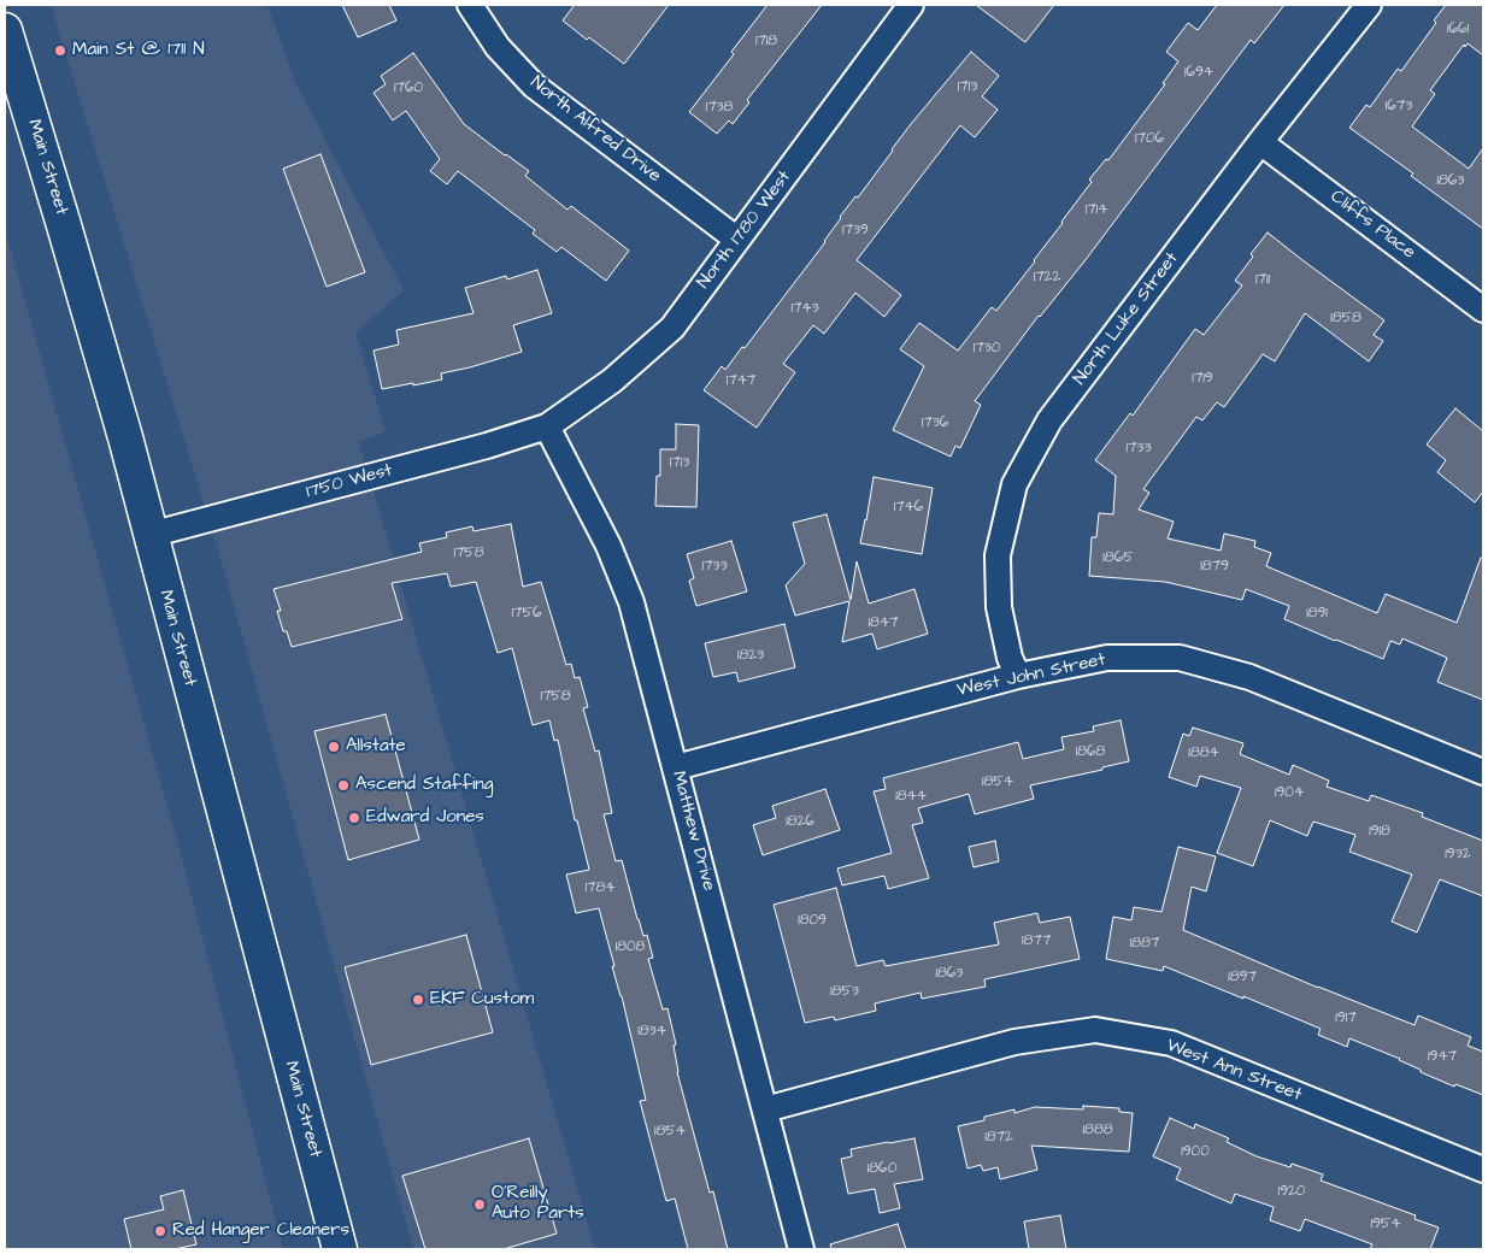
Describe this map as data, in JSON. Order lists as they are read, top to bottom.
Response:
{
  "streets": {
    "main road": ["Main Street"],
    "street": [
      "North Alfred Drive",
      "Cliffs Place",
      "North 1780 West",
      "North Luke Street",
      "1750 West",
      "West John Street",
      "Matthew Drive",
      "West Ann Street"
    ]
  },
  "crossings": [
    ["North Alfred Drive", "North 1780 West"],
    ["Main Street", "1750 West"],
    ["Cliffs Place", "North Luke Street"],
    ["North 1780 West", "1750 West"],
    ["North 1780 West", "Matthew Drive"],
    ["North Luke Street", "West John Street"],
    ["1750 West", "Matthew Drive"],
    ["West John Street", "Matthew Drive"],
    ["Matthew Drive", "West Ann Street"]
  ],
  "places": [
    "Main St @ 1711 N",
    "Allstate",
    "Ascend Staffing",
    "Edward Jones",
    "EKF Custom",
    "O'Reilly Auto Parts",
    "Red Hanger Cleaners"
  ],
  "house_numbers": [
    "1661",
    "1718",
    "1694",
    "1713",
    "1760",
    "1673",
    "1738",
    "1706",
    "1863",
    "1714",
    "1739",
    "1722",
    "1711",
    "1743",
    "1858",
    "1730",
    "1719",
    "1747",
    "1736",
    "1733",
    "1713",
    "1746",
    "1758",
    "1865",
    "1733",
    "1879",
    "1756",
    "1891",
    "1847",
    "1823",
    "1758",
    "1868",
    "1884",
    "1854",
    "1904",
    "1844",
    "1826",
    "1918",
    "1932",
    "1784",
    "1809",
    "1877",
    "1887",
    "1808",
    "1863",
    "1897",
    "1853",
    "1917",
    "1834",
    "1947",
    "1888",
    "1854",
    "1872",
    "1900",
    "1860",
    "1920",
    "1954"
  ]
}
